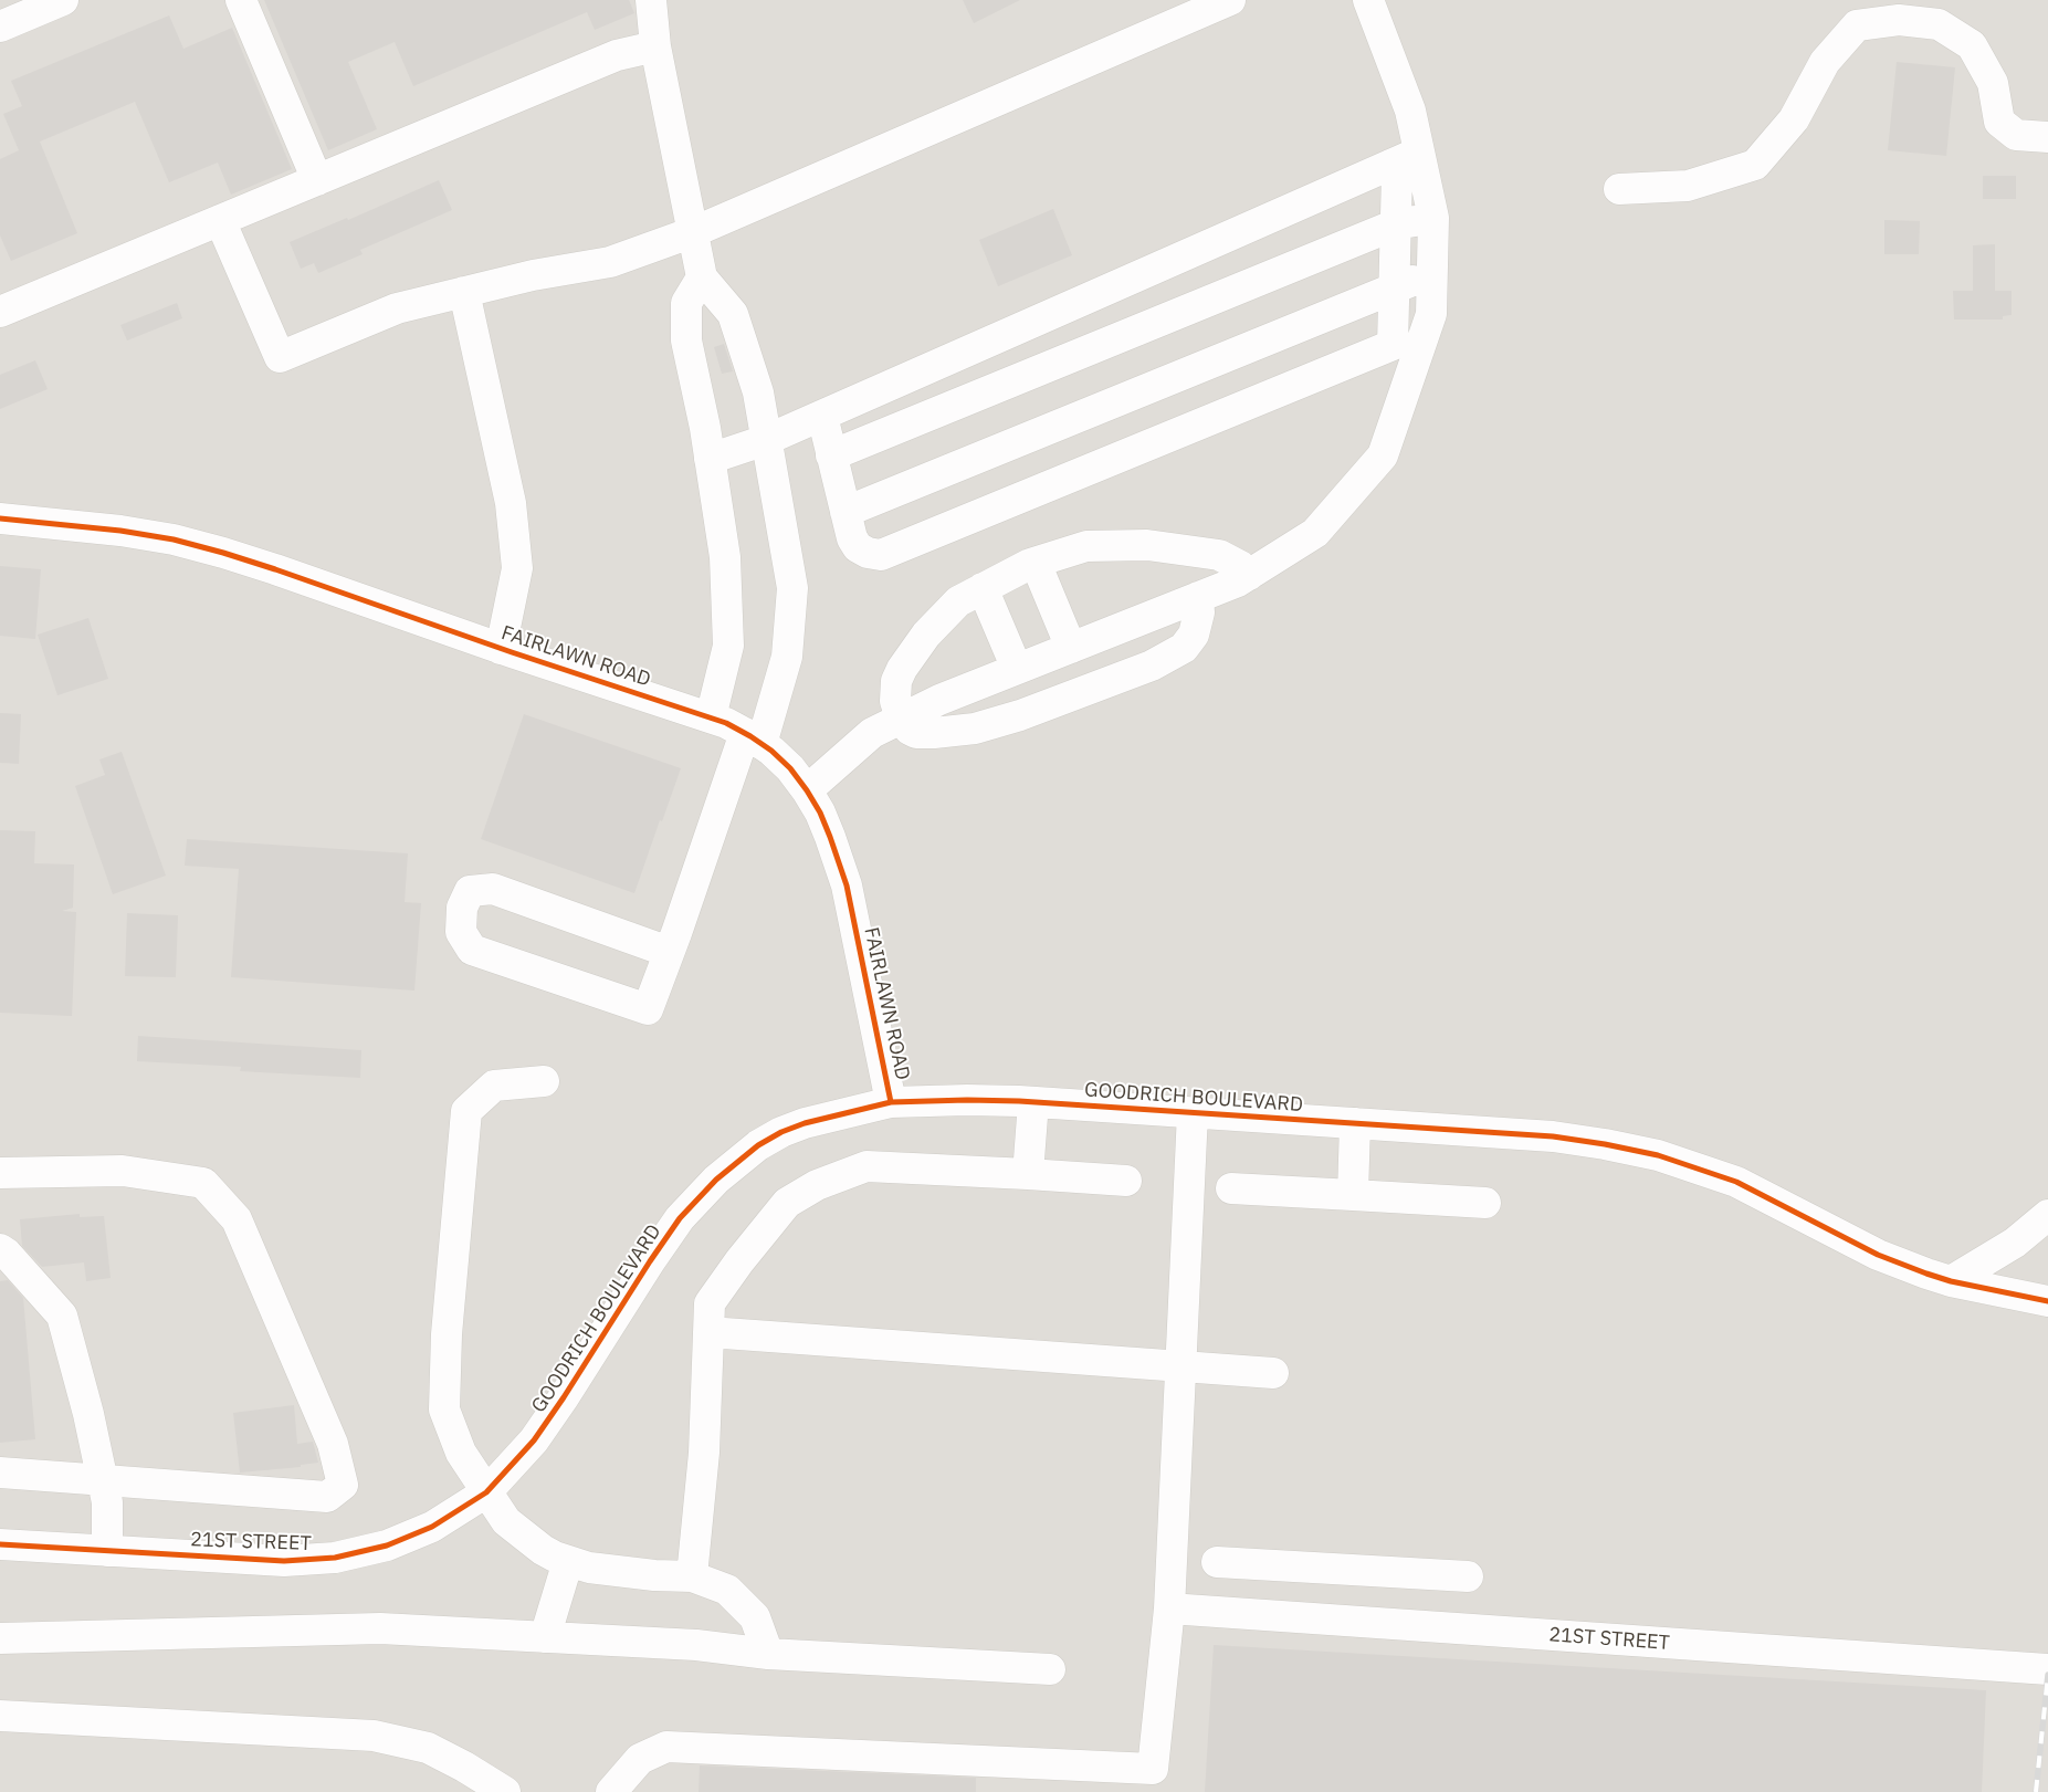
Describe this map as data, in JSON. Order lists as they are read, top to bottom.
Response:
{
  "streets": {
    "street": ["FAIRLAWN ROAD", "GOODRICH BOULEVARD", "21ST STREET"]
  },
  "crossings": [
    ["FAIRLAWN ROAD", "GOODRICH BOULEVARD"],
    ["GOODRICH BOULEVARD", "21ST STREET"]
  ]
}
